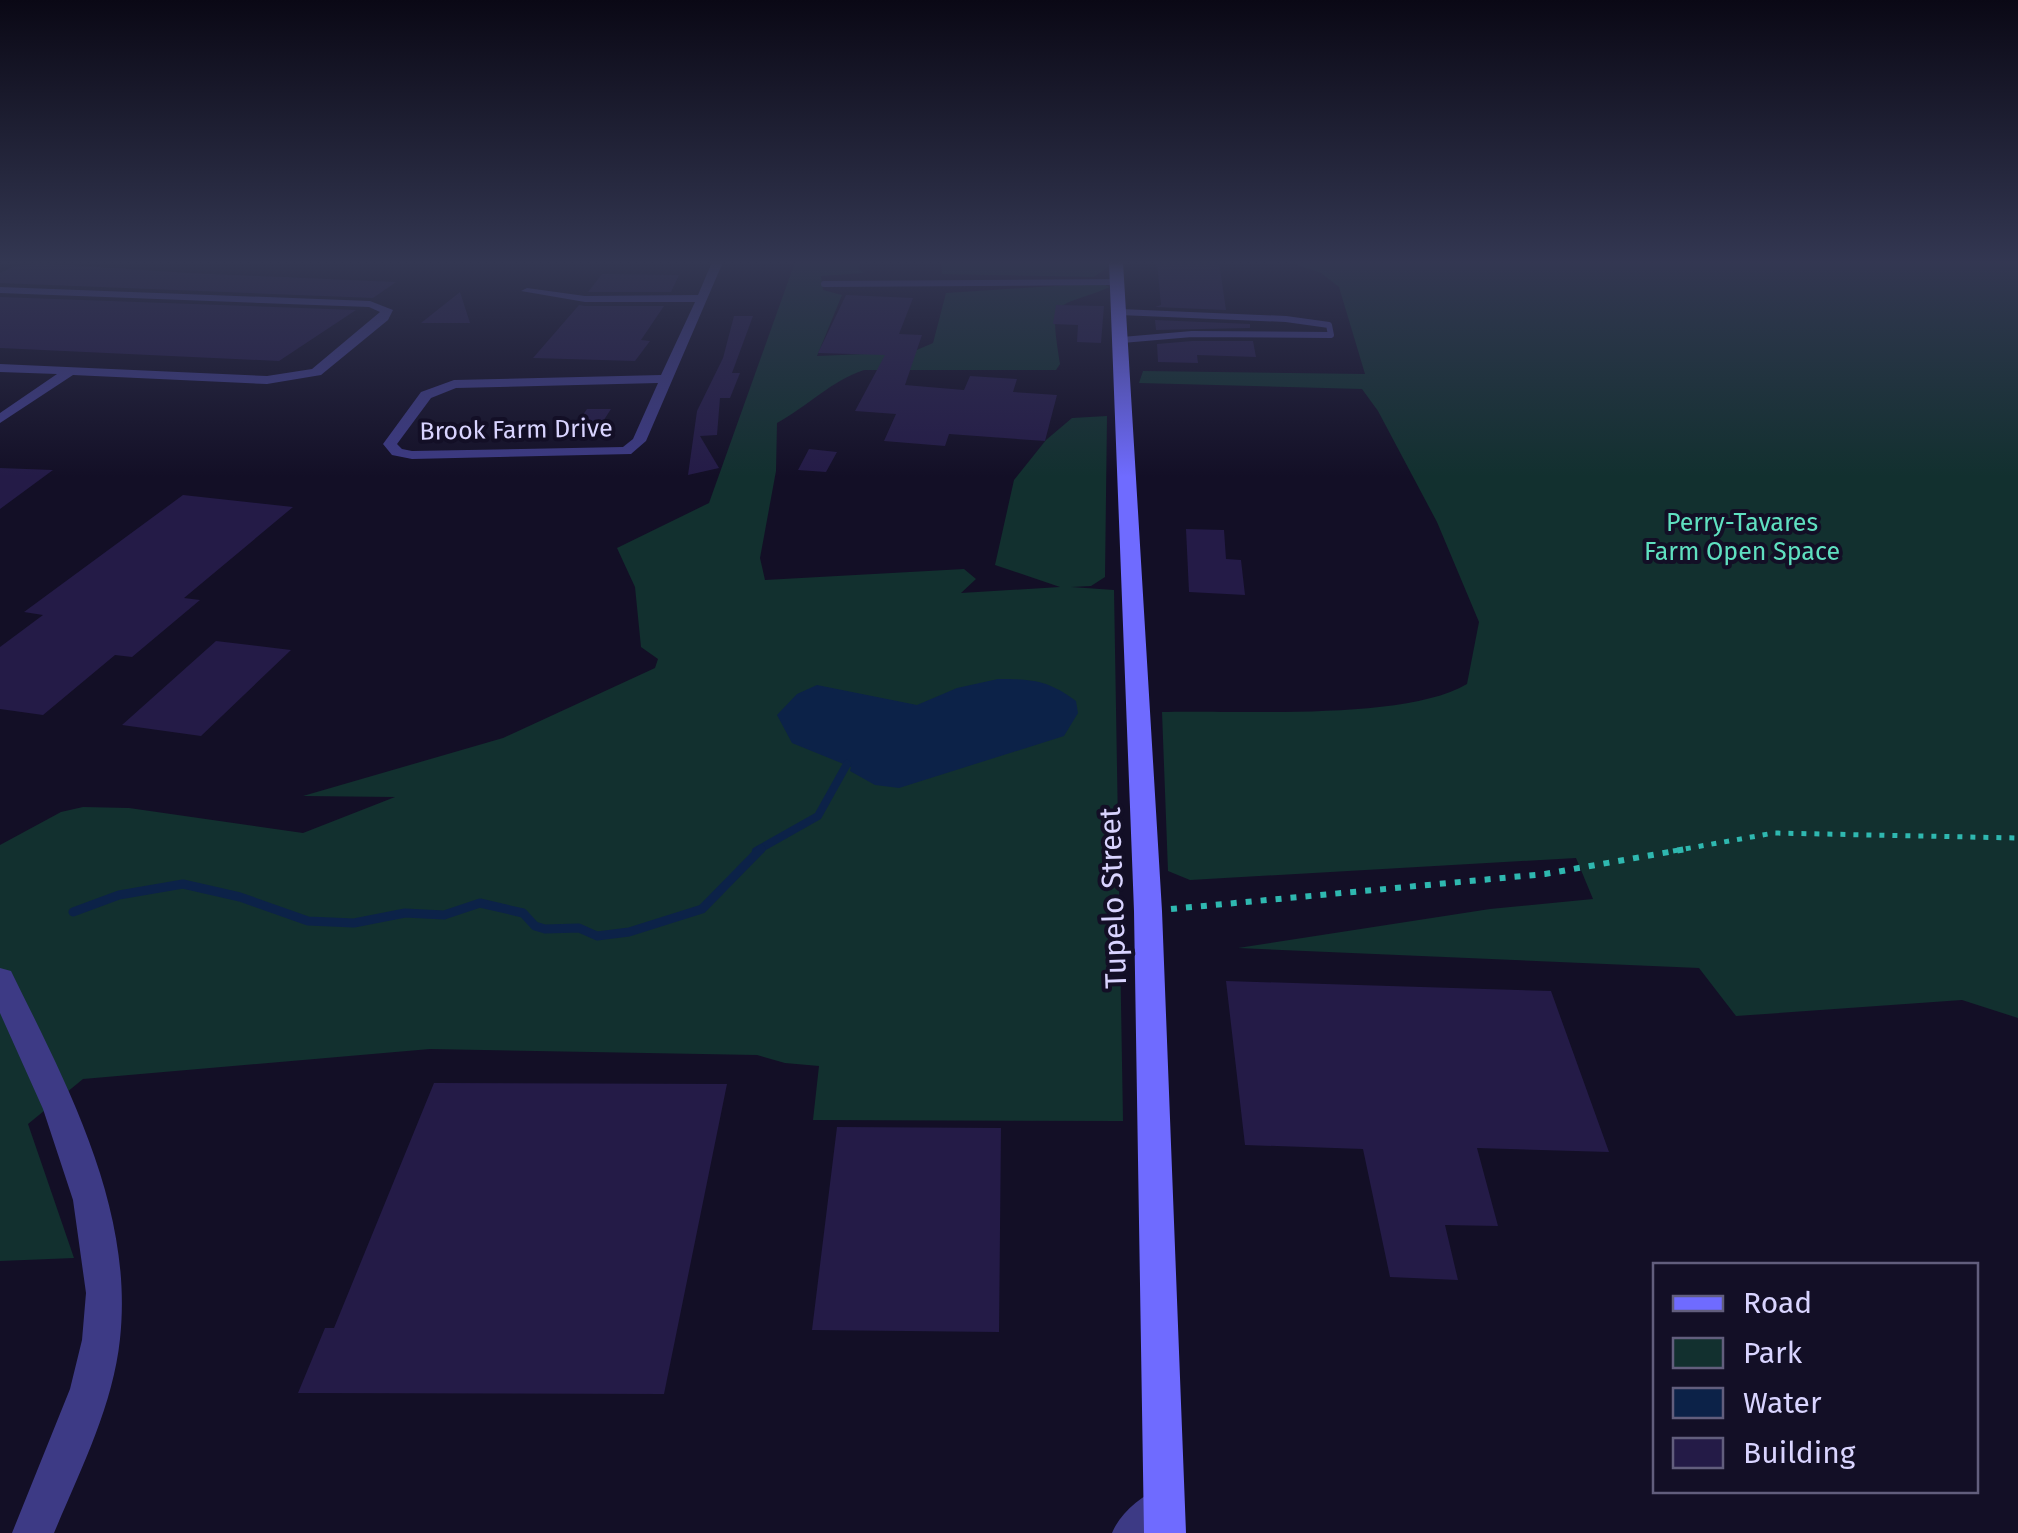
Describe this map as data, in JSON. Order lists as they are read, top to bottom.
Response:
{
  "streets": {
    "main road": ["Tupelo Street"],
    "street": ["Brook Farm Drive"]
  },
  "parks": ["Perry-Tavares Farm Open Space"],
  "legend": [
    "Road",
    "Park",
    "Water",
    "Building"
  ]
}
